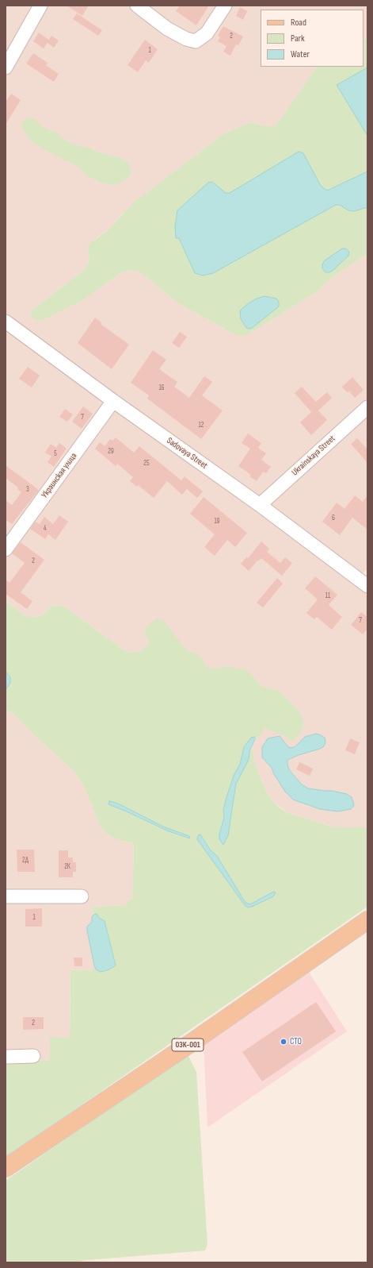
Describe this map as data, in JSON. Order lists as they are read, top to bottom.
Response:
{
  "streets": {
    "main road": ["03К-001"],
    "street": ["Sadovaya Street", "Ukrainskaya Street", "Украинская улица"]
  },
  "crossings": [
    ["Sadovaya Street", "Ukrainskaya Street"],
    ["Sadovaya Street", "Украинская улица"]
  ],
  "places": ["СТО"],
  "house_numbers": [
    "2",
    "1",
    "16",
    "7",
    "12",
    "29",
    "5",
    "25",
    "3",
    "6",
    "19",
    "4",
    "2",
    "11",
    "7",
    "2Д",
    "2К",
    "1",
    "2"
  ],
  "legend": ["Road", "Park", "Water"]
}
